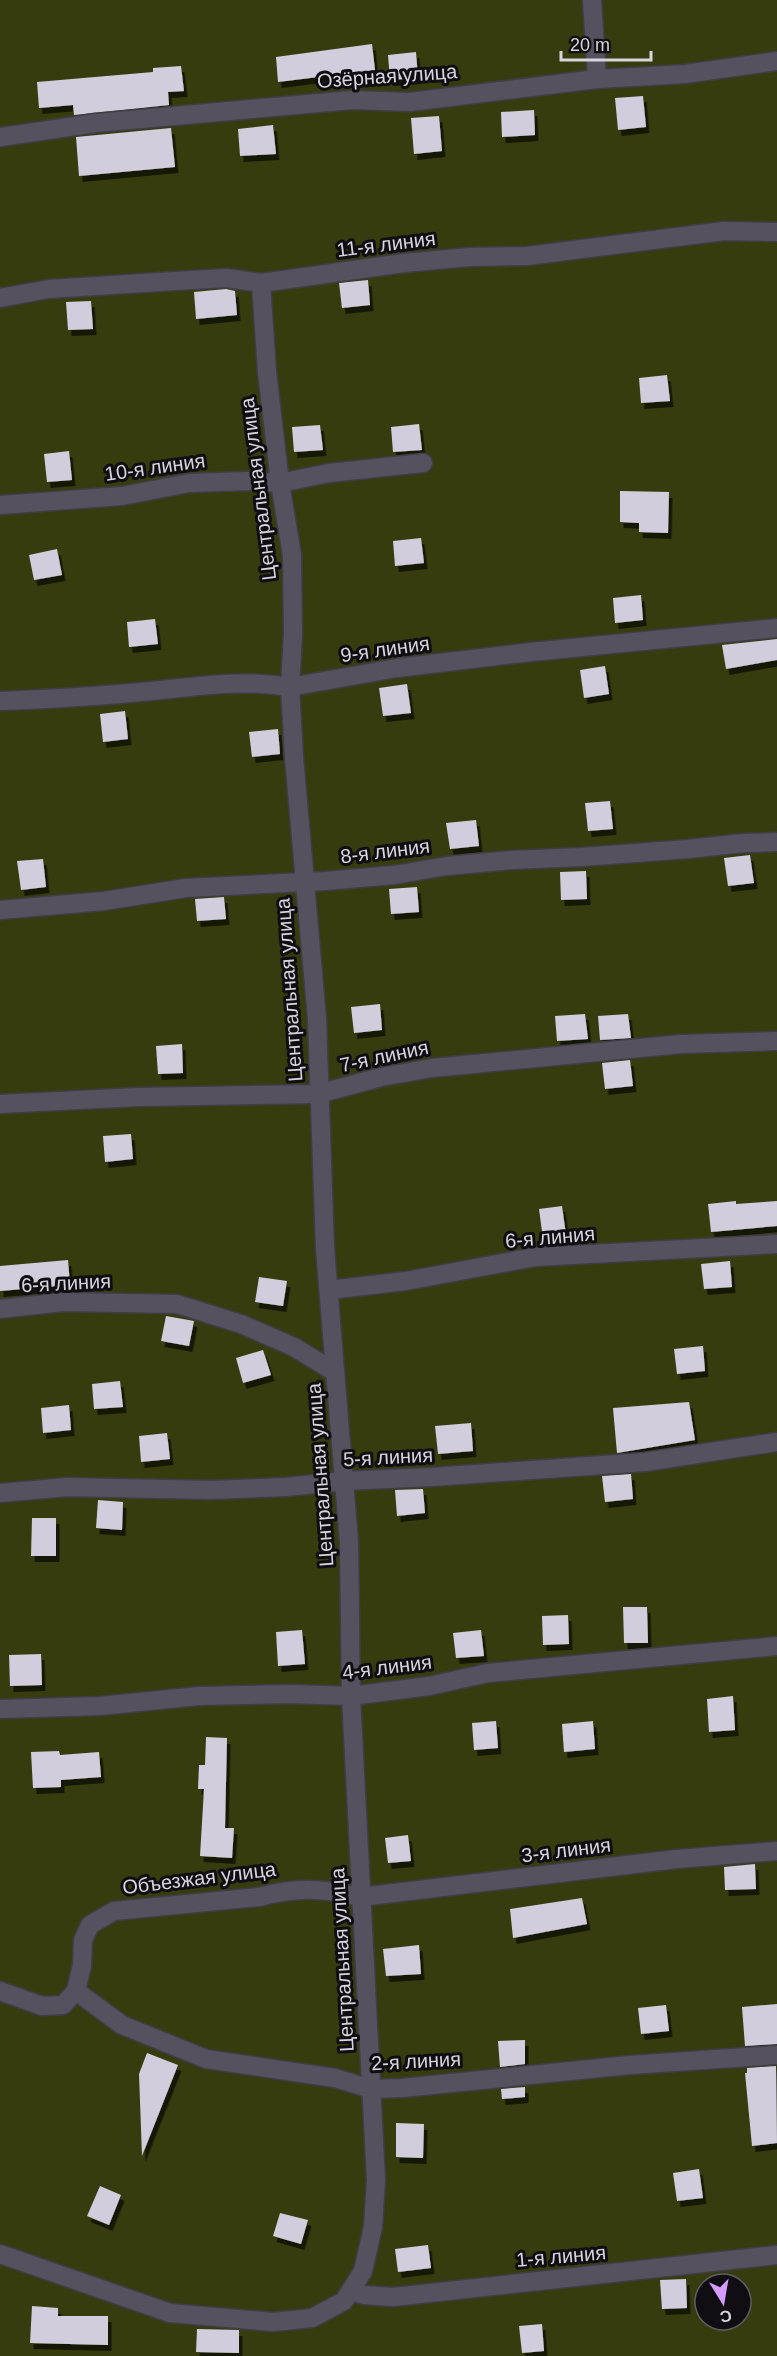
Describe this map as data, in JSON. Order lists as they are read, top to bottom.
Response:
{
  "streets": {
    "street": [
      "Озёрная улица",
      "11-я линия",
      "10-я линия",
      "Центральная улица",
      "9-я линия",
      "8-я линия",
      "7-я линия",
      "6-я линия",
      "5-я линия",
      "4-я линия",
      "3-я линия",
      "Объезжая улица",
      "2-я линия",
      "1-я линия"
    ]
  },
  "crossings": [
    ["11-я линия", "Центральная улица"],
    ["10-я линия", "Центральная улица"],
    ["Центральная улица", "9-я линия"],
    ["Центральная улица", "8-я линия"],
    ["Центральная улица", "7-я линия"],
    ["Центральная улица", "6-я линия"],
    ["Центральная улица", "5-я линия"],
    ["Центральная улица", "4-я линия"],
    ["Центральная улица", "3-я линия"],
    ["Центральная улица", "Объезжая улица"],
    ["Центральная улица", "2-я линия"],
    ["Центральная улица", "1-я линия"],
    ["3-я линия", "Объезжая улица"],
    ["Объезжая улица", "2-я линия"]
  ],
  "scale_bar": "20 m",
  "north": "bottom"
}
